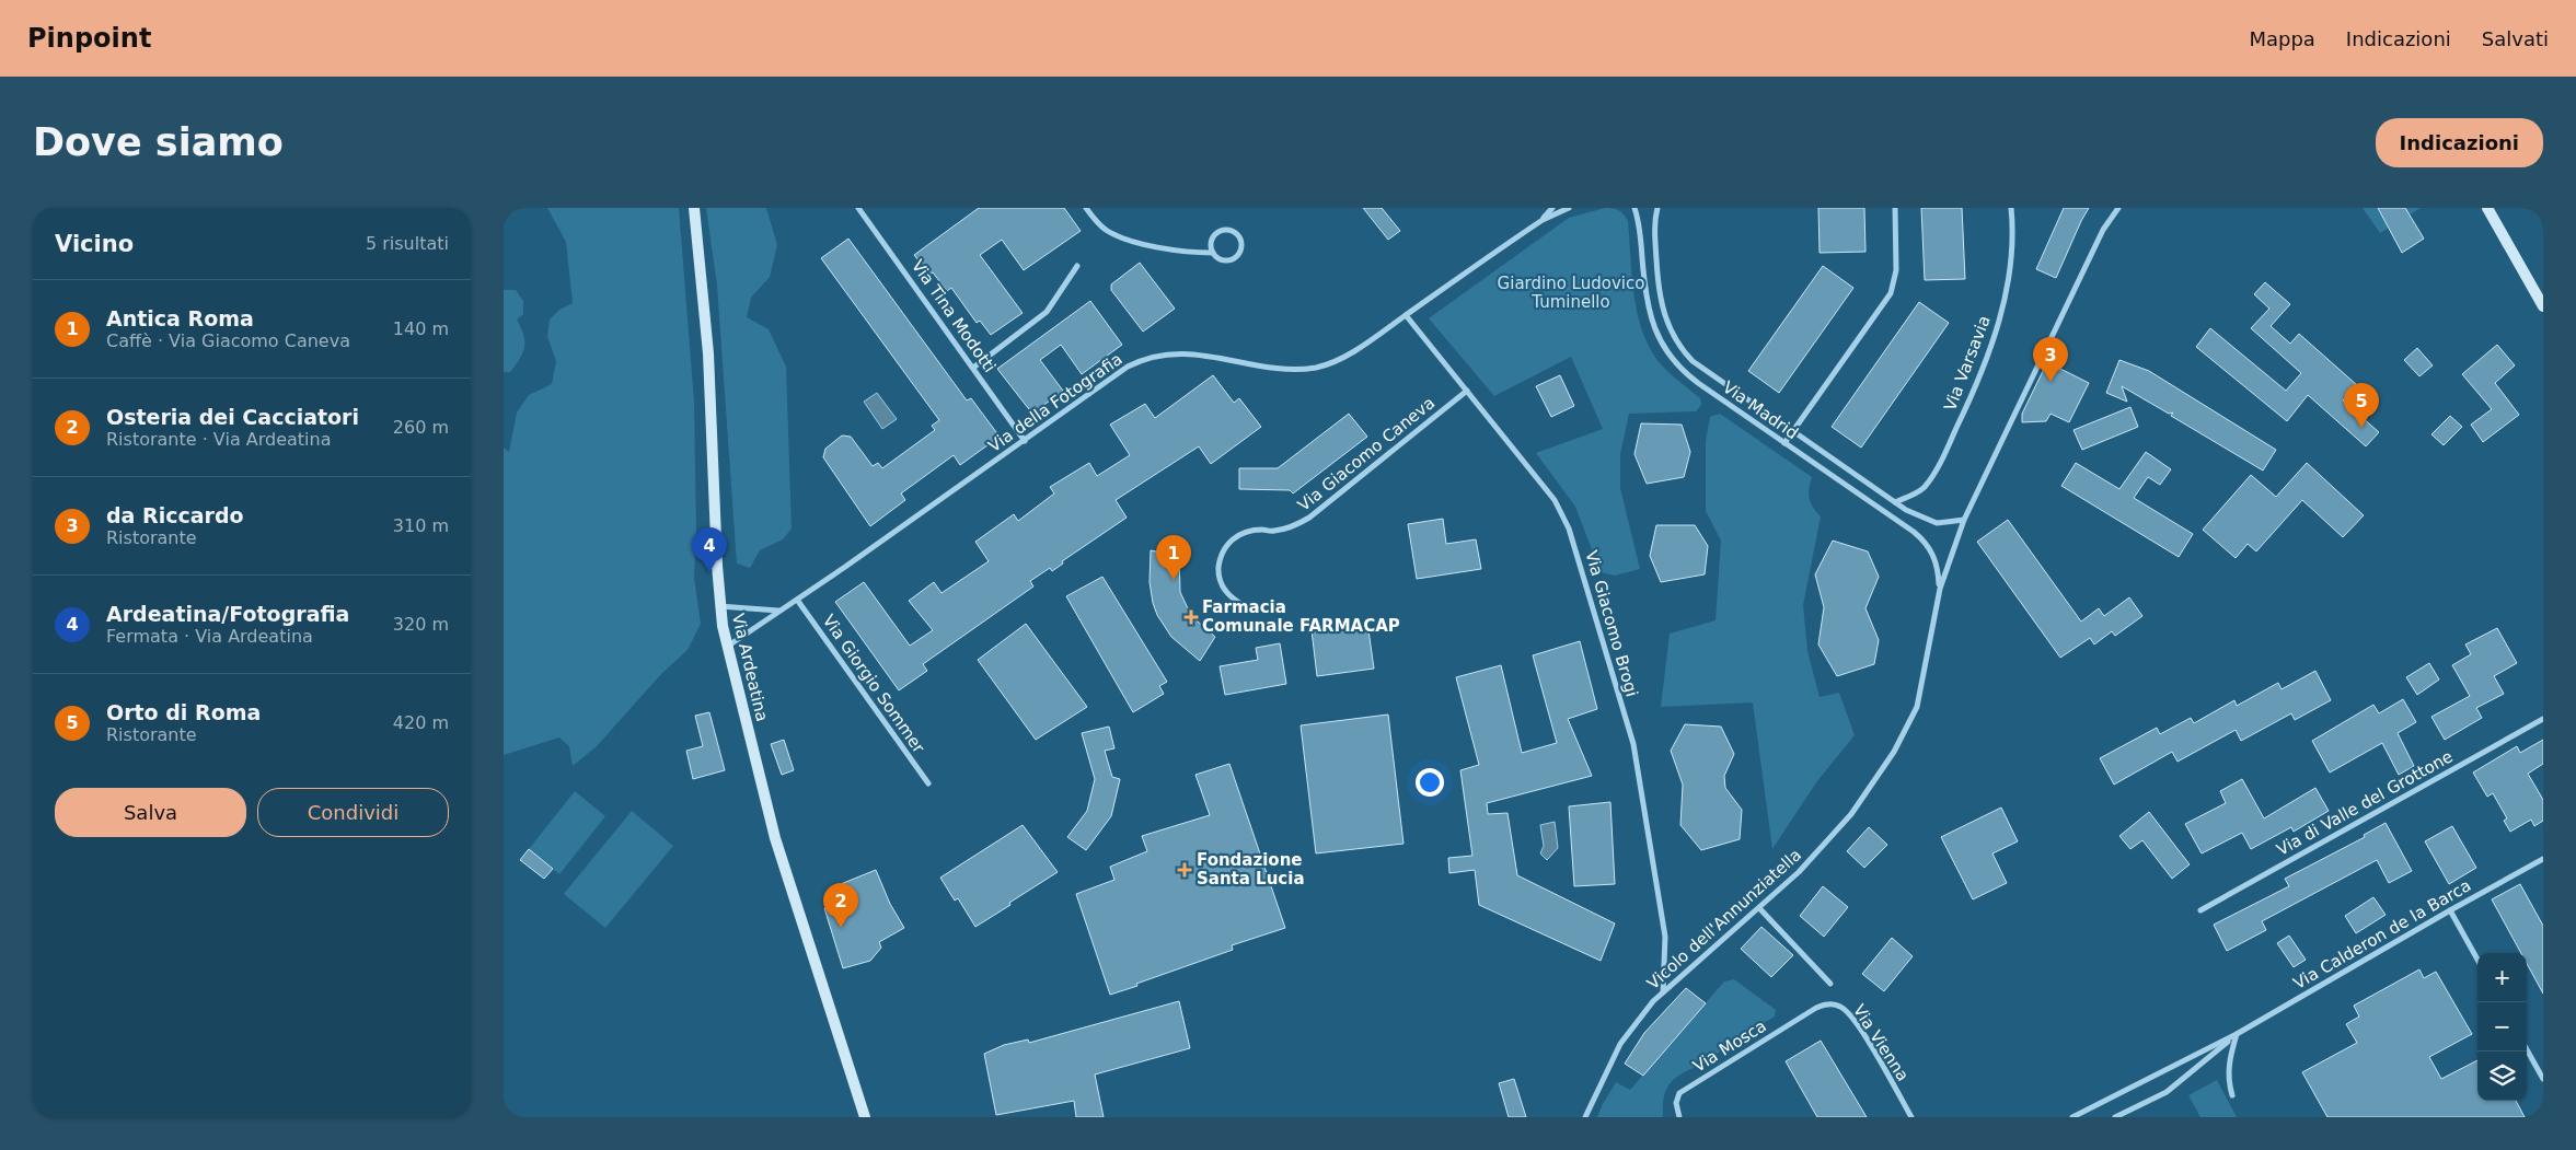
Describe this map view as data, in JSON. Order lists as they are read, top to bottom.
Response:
{
  "streets": {
    "main road": ["Via Ardeatina"],
    "street": [
      "Via Tina Modotti",
      "Via Varsavia",
      "Via della Fotografia",
      "Via Madrid",
      "Via Giacomo Caneva",
      "Via Giacomo Brogi",
      "Via Giorgio Sommer",
      "Via di Valle del Grottone",
      "Vicolo dell'Annunziatella",
      "Via Calderon de la Barca",
      "Via Vienna",
      "Via Mosca"
    ]
  },
  "crossings": [
    ["Via Tina Modotti", "Via della Fotografia"],
    ["Via Varsavia", "Via Madrid"],
    ["Via della Fotografia", "Via Giacomo Brogi"],
    ["Via della Fotografia", "Via Ardeatina"],
    ["Via della Fotografia", "Via Giorgio Sommer"],
    ["Via Madrid", "Vicolo dell'Annunziatella"],
    ["Via Giacomo Caneva", "Via Giacomo Brogi"],
    ["Via Giacomo Brogi", "Vicolo dell'Annunziatella"],
    ["Via Vienna", "Via Mosca"]
  ],
  "parks": ["Giardino Ludovico Tuminello"],
  "places": {
    "health": ["Farmacia Comunale FARMACAP", "Fondazione Santa Lucia"]
  },
  "page": {
    "header": "Pinpoint",
    "nav": ["Mappa", "Indicazioni", "Salvati"],
    "buttons": [
      "Indicazioni",
      ["Salva", "Condividi"]
    ],
    "title": "Dove siamo",
    "heading": ["Vicino", "5 risultati"],
    "list": [
      {
        "mark": "1",
        "name": "Antica Roma",
        "note": "Caffè · Via Giacomo Caneva",
        "value": "140 m"
      },
      {
        "mark": "2",
        "name": "Osteria dei Cacciatori",
        "note": "Ristorante · Via Ardeatina",
        "value": "260 m"
      },
      {
        "mark": "3",
        "name": "da Riccardo",
        "note": "Ristorante",
        "value": "310 m"
      },
      {
        "mark": "4",
        "name": "Ardeatina/Fotografia",
        "note": "Fermata · Via Ardeatina",
        "value": "320 m"
      },
      {
        "mark": "5",
        "name": "Orto di Roma",
        "note": "Ristorante",
        "value": "420 m"
      }
    ],
    "pins": [
      "3",
      "5",
      "4",
      "1",
      "2"
    ],
    "map_buttons": ["+", "−"]
  }
}
